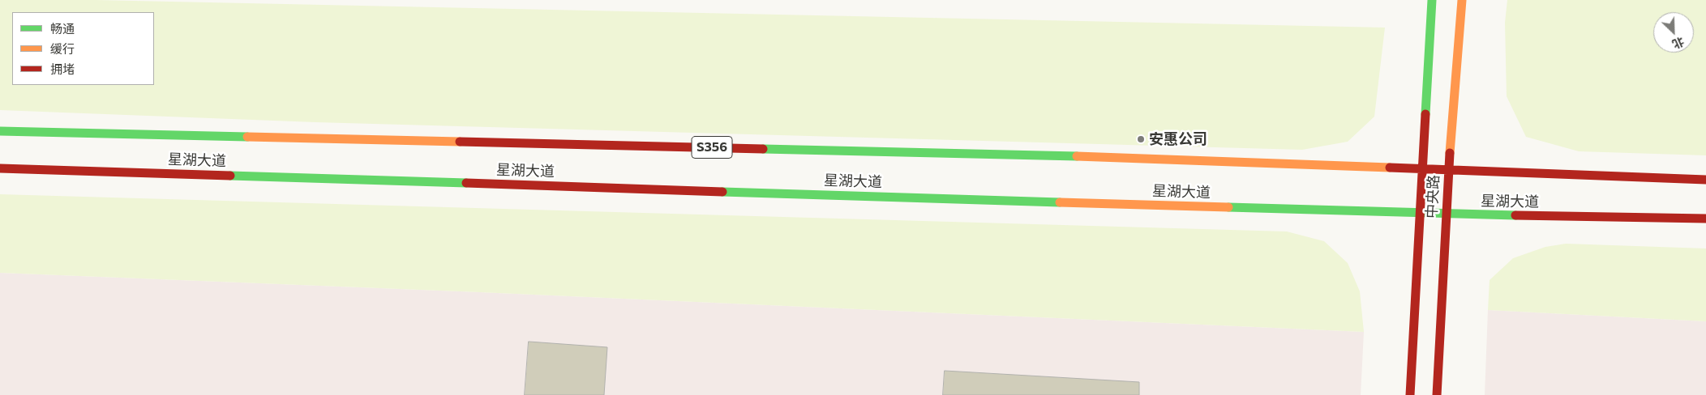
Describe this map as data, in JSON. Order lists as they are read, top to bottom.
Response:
{
  "streets": {
    "main road": ["S356", "星湖大道", "中央路"]
  },
  "crossings": [
    ["星湖大道", "中央路"]
  ],
  "places": ["安惠公司"],
  "legend": ["畅通", "缓行", "拥堵"],
  "north": "bottom right"
}
